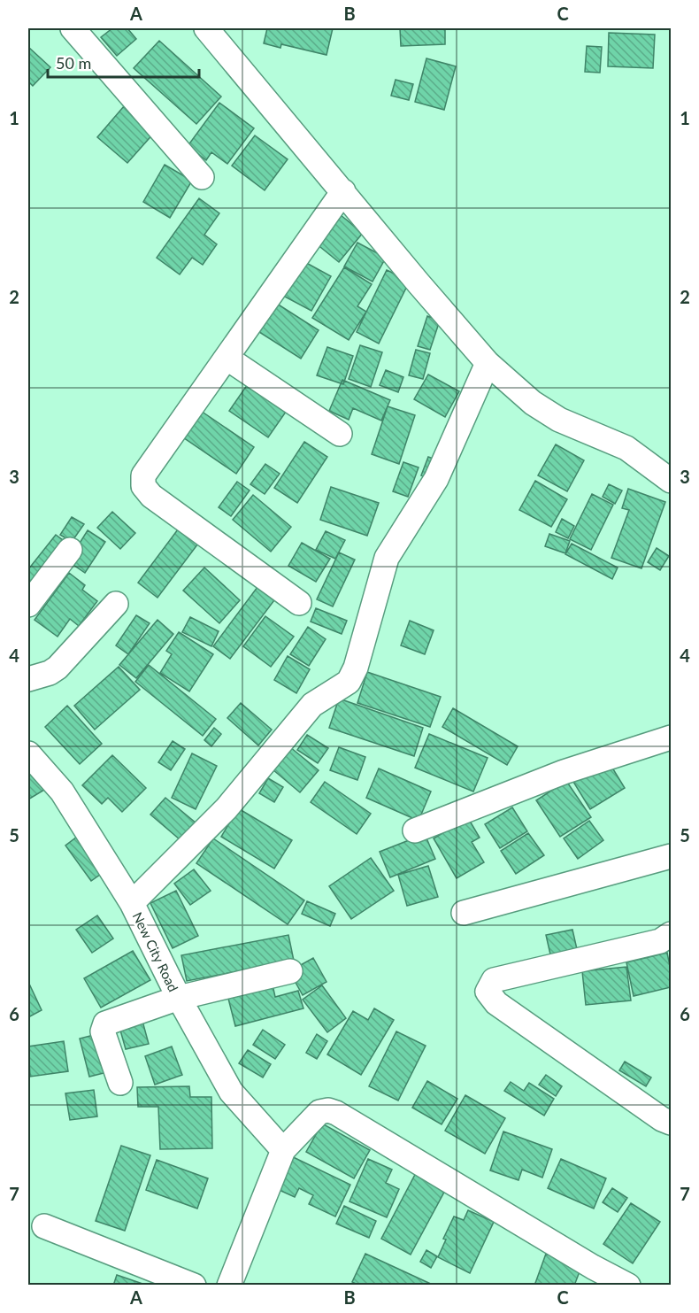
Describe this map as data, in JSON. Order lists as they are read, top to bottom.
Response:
{
  "streets": {
    "street": ["New City Road"]
  },
  "scale_bar": "50 m",
  "grid": {
    "columns": ["A", "B", "C"],
    "rows": [
      "1",
      "2",
      "3",
      "4",
      "5",
      "6",
      "7"
    ]
  }
}
